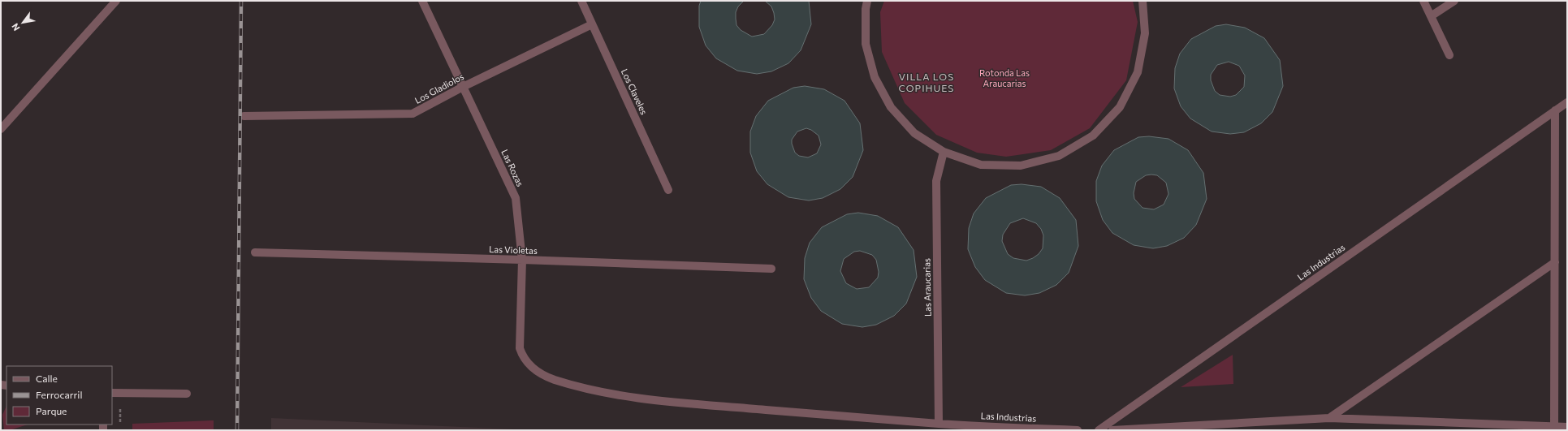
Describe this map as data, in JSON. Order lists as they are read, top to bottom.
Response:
{
  "streets": {
    "street": [
      "Los Gladiolos",
      "Los Claveles",
      "Las Rozas",
      "Las Violetas",
      "Las Industrias",
      "Las Araucarias"
    ]
  },
  "crossings": [
    ["Los Gladiolos", "Los Claveles"],
    ["Los Gladiolos", "Las Rozas"],
    ["Las Rozas", "Las Violetas"],
    ["Las Rozas", "Las Industrias"],
    ["Las Industrias", "Las Araucarias"]
  ],
  "districts": ["VILLA LOS COPIHUES"],
  "parks": ["Rotonda Las Araucarias"],
  "legend": ["Calle", "Ferrocarril", "Parque"],
  "north": "bottom left"
}
